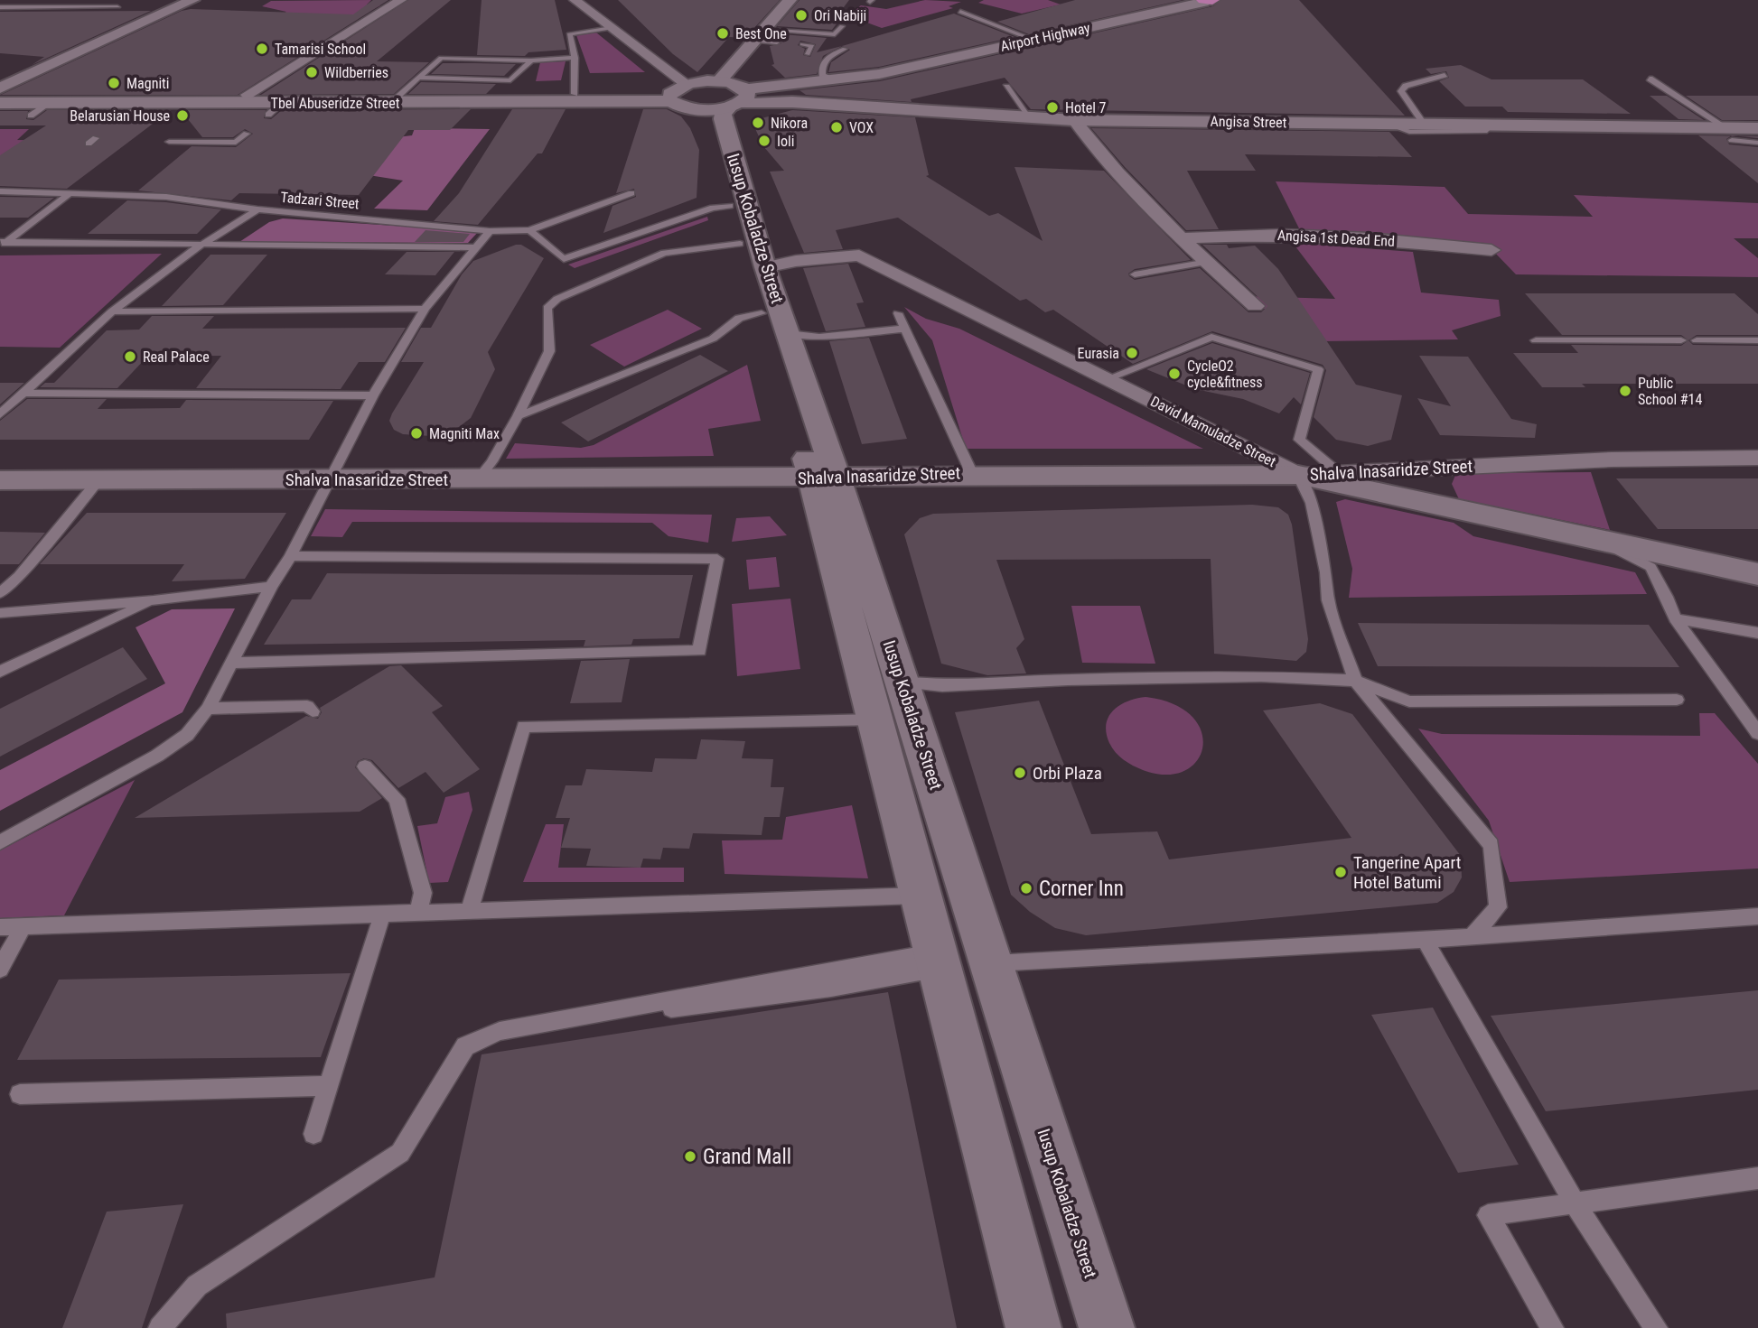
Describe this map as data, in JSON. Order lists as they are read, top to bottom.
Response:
{
  "streets": {
    "street": [
      "Airport Highway",
      "Tbel Abuseridze Street",
      "Angisa Street",
      "Iusup Kobaladze Street",
      "Angisa 1st Dead End",
      "David Mamuladze Street",
      "Shalva Inasaridze Street"
    ],
    "lane": ["Tadzari Street"]
  },
  "crossings": [
    ["Airport Highway", "Angisa Street"],
    ["Airport Highway", "Iusup Kobaladze Street"],
    ["Tbel Abuseridze Street", "Iusup Kobaladze Street"],
    ["Angisa Street", "Iusup Kobaladze Street"],
    ["Iusup Kobaladze Street", "David Mamuladze Street"],
    ["Iusup Kobaladze Street", "Shalva Inasaridze Street"],
    ["David Mamuladze Street", "Shalva Inasaridze Street"]
  ],
  "places": [
    "Ori Nabiji",
    "Best One",
    "Tamarisi School",
    "Wildberries",
    "Magniti",
    "Hotel 7",
    "Belarusian House",
    "Nikora",
    "VOX",
    "Ioli",
    "Eurasia",
    "Real Palace",
    "CycleO2 cycle&fitness",
    "Public School #14",
    "Magniti Max",
    "Orbi Plaza",
    "Tangerine Apart Hotel Batumi",
    "Corner Inn",
    "Grand Mall"
  ]
}
